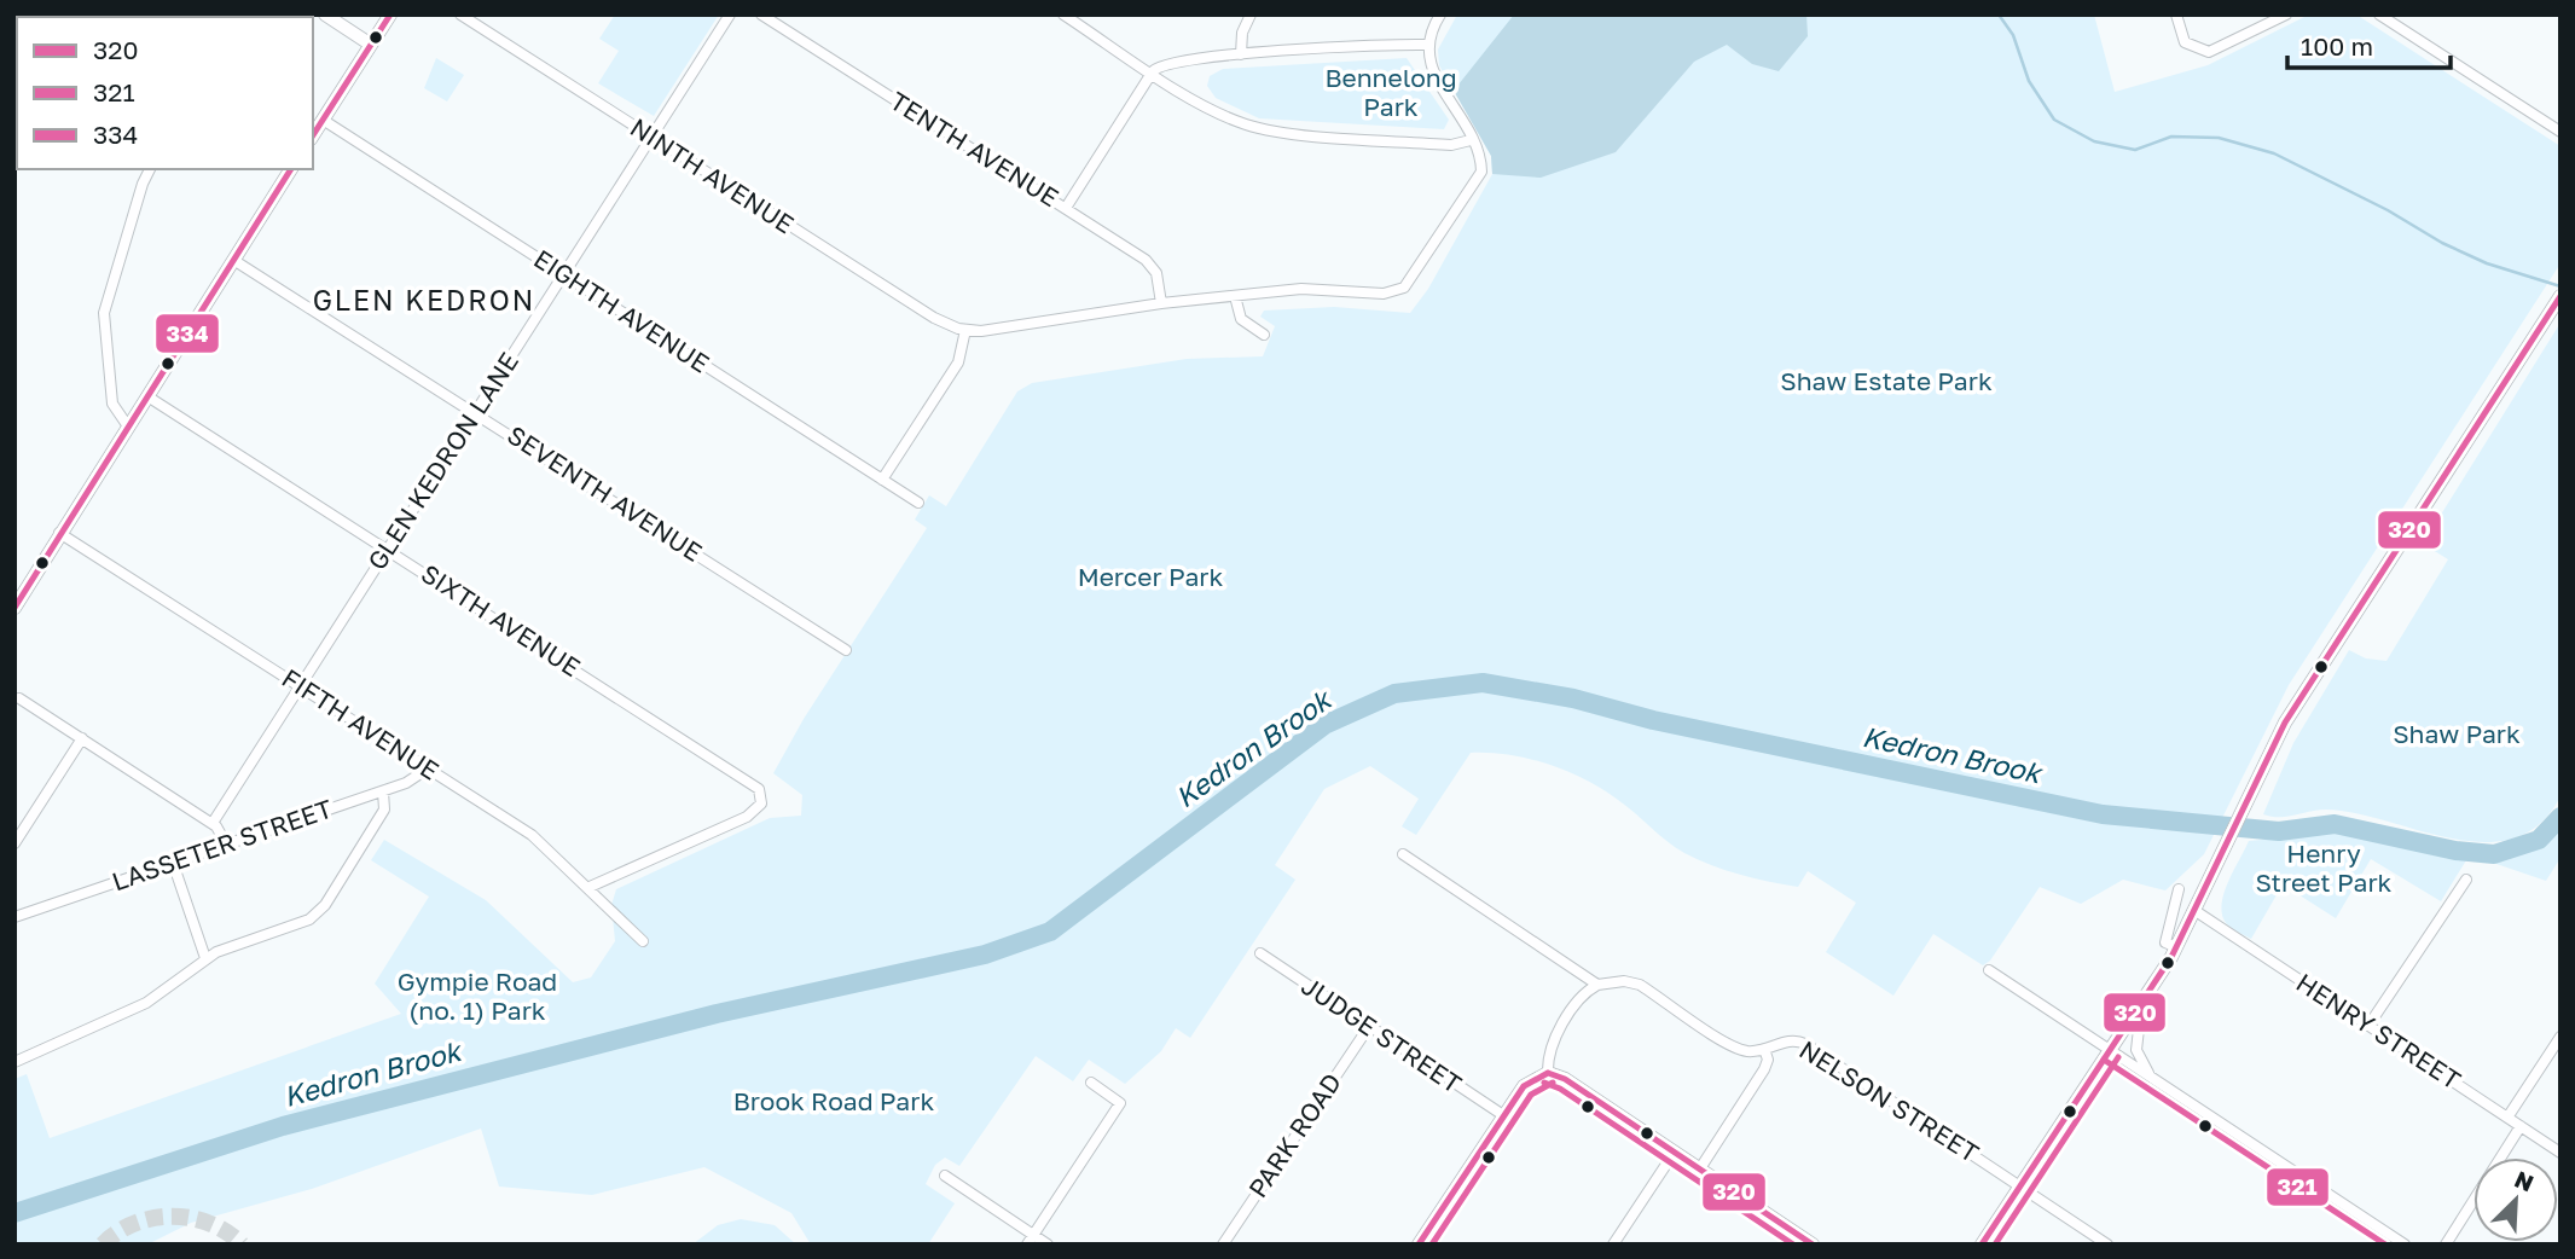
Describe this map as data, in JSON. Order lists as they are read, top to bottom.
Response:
{
  "streets": {
    "street": [
      "TENTH AVENUE",
      "NINTH AVENUE",
      "EIGHTH AVENUE",
      "GLEN KEDRON LANE",
      "SEVENTH AVENUE",
      "SIXTH AVENUE",
      "FIFTH AVENUE",
      "LASSETER STREET",
      "HENRY STREET",
      "JUDGE STREET",
      "NELSON STREET",
      "PARK ROAD"
    ]
  },
  "crossings": [
    ["NINTH AVENUE", "GLEN KEDRON LANE"],
    ["EIGHTH AVENUE", "GLEN KEDRON LANE"],
    ["GLEN KEDRON LANE", "SEVENTH AVENUE"],
    ["GLEN KEDRON LANE", "SIXTH AVENUE"],
    ["GLEN KEDRON LANE", "FIFTH AVENUE"],
    ["SIXTH AVENUE", "FIFTH AVENUE"],
    ["FIFTH AVENUE", "LASSETER STREET"],
    ["JUDGE STREET", "PARK ROAD"]
  ],
  "districts": ["GLEN KEDRON"],
  "water": ["Kedron Brook"],
  "parks": [
    "Bennelong Park",
    "Shaw Estate Park",
    "Mercer Park",
    "Shaw Park",
    "Henry Street Park",
    "Gympie Road (no. 1) Park",
    "Brook Road Park"
  ],
  "lines": ["transit line 334", "transit line 320", "transit line 321"],
  "legend": ["320", "321", "334"],
  "scale_bar": "100 m",
  "north": "top right"
}
